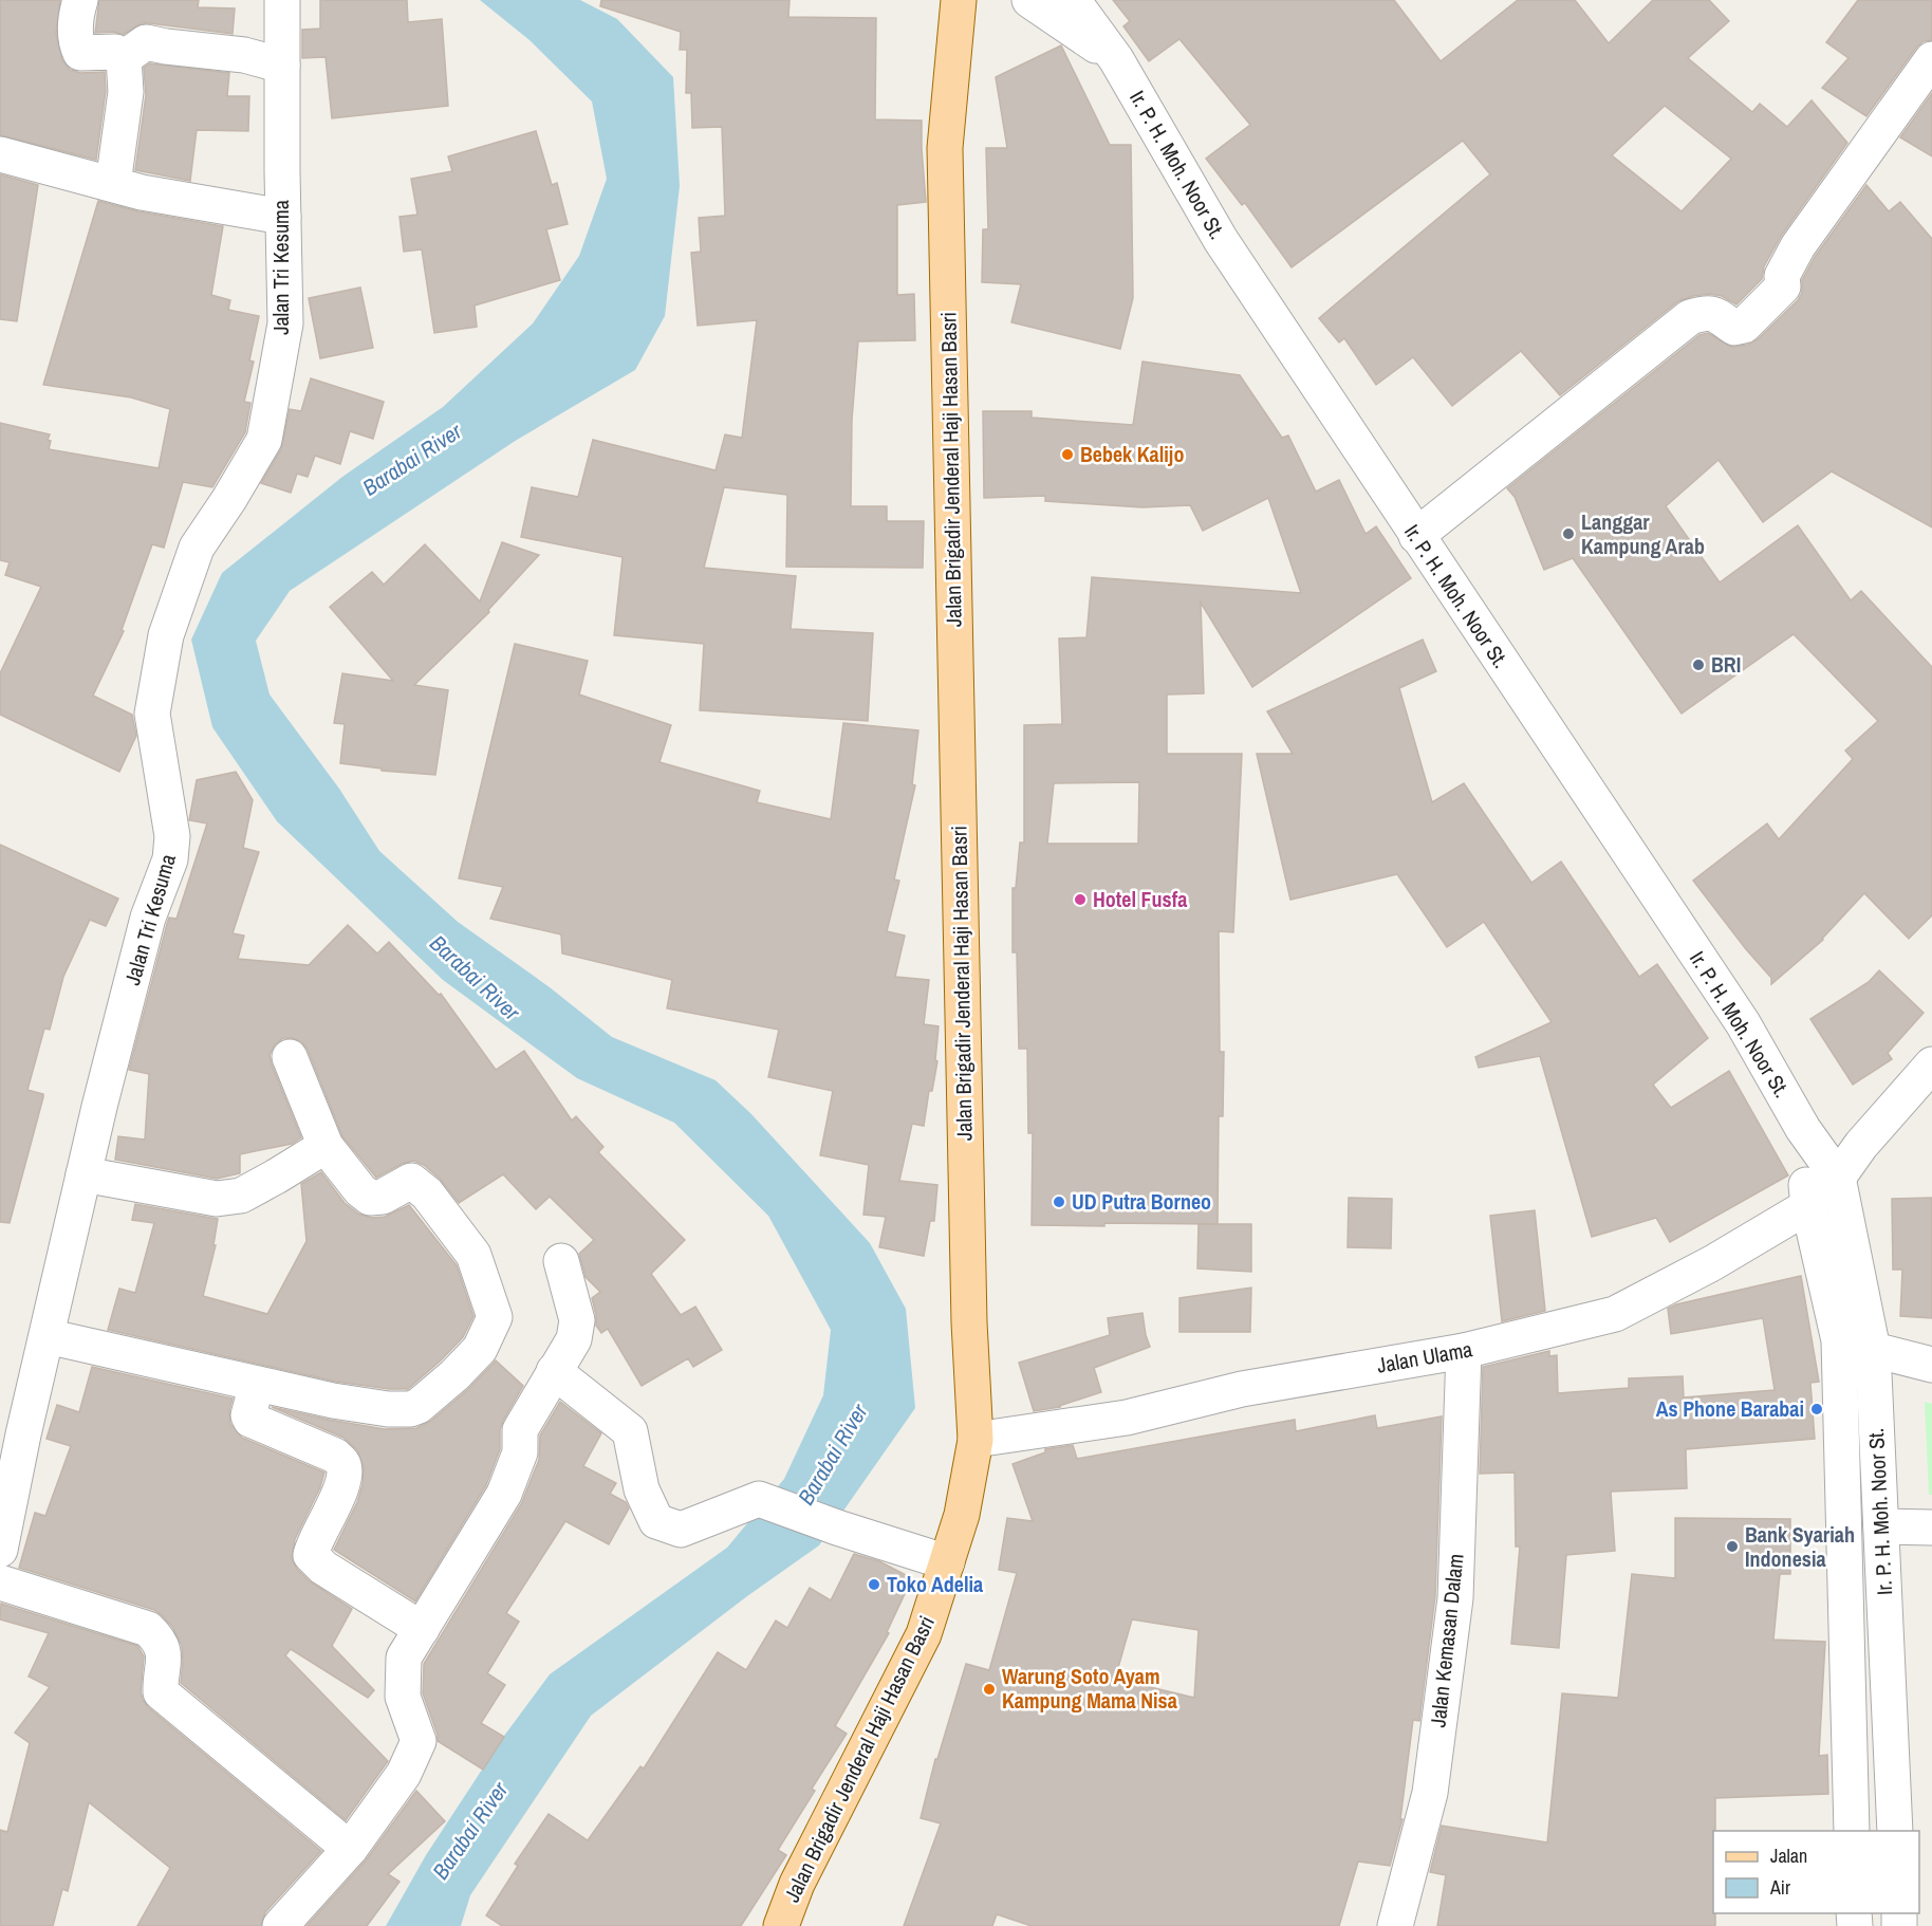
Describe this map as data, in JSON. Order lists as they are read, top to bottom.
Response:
{
  "streets": {
    "main road": ["Jalan Brigadir Jenderal Haji Hasan Basri"],
    "street": [
      "Ir. P. H. Moh. Noor St.",
      "Jalan Tri Kesuma",
      "Jalan Ulama",
      "Jalan Kemasan Dalam"
    ]
  },
  "crossings": [
    ["Ir. P. H. Moh. Noor St.", "Jalan Ulama"],
    ["Jalan Brigadir Jenderal Haji Hasan Basri", "Jalan Ulama"],
    ["Jalan Ulama", "Jalan Kemasan Dalam"]
  ],
  "water": ["Barabai River"],
  "places": [
    "Bebek Kalijo",
    "Langgar Kampung Arab",
    "BRI",
    "Hotel Fusfa",
    "UD Putra Borneo",
    "As Phone Barabai",
    "Bank Syariah Indonesia",
    "Toko Adelia",
    "Warung Soto Ayam Kampung Mama Nisa"
  ],
  "legend": ["Jalan", "Air"]
}
